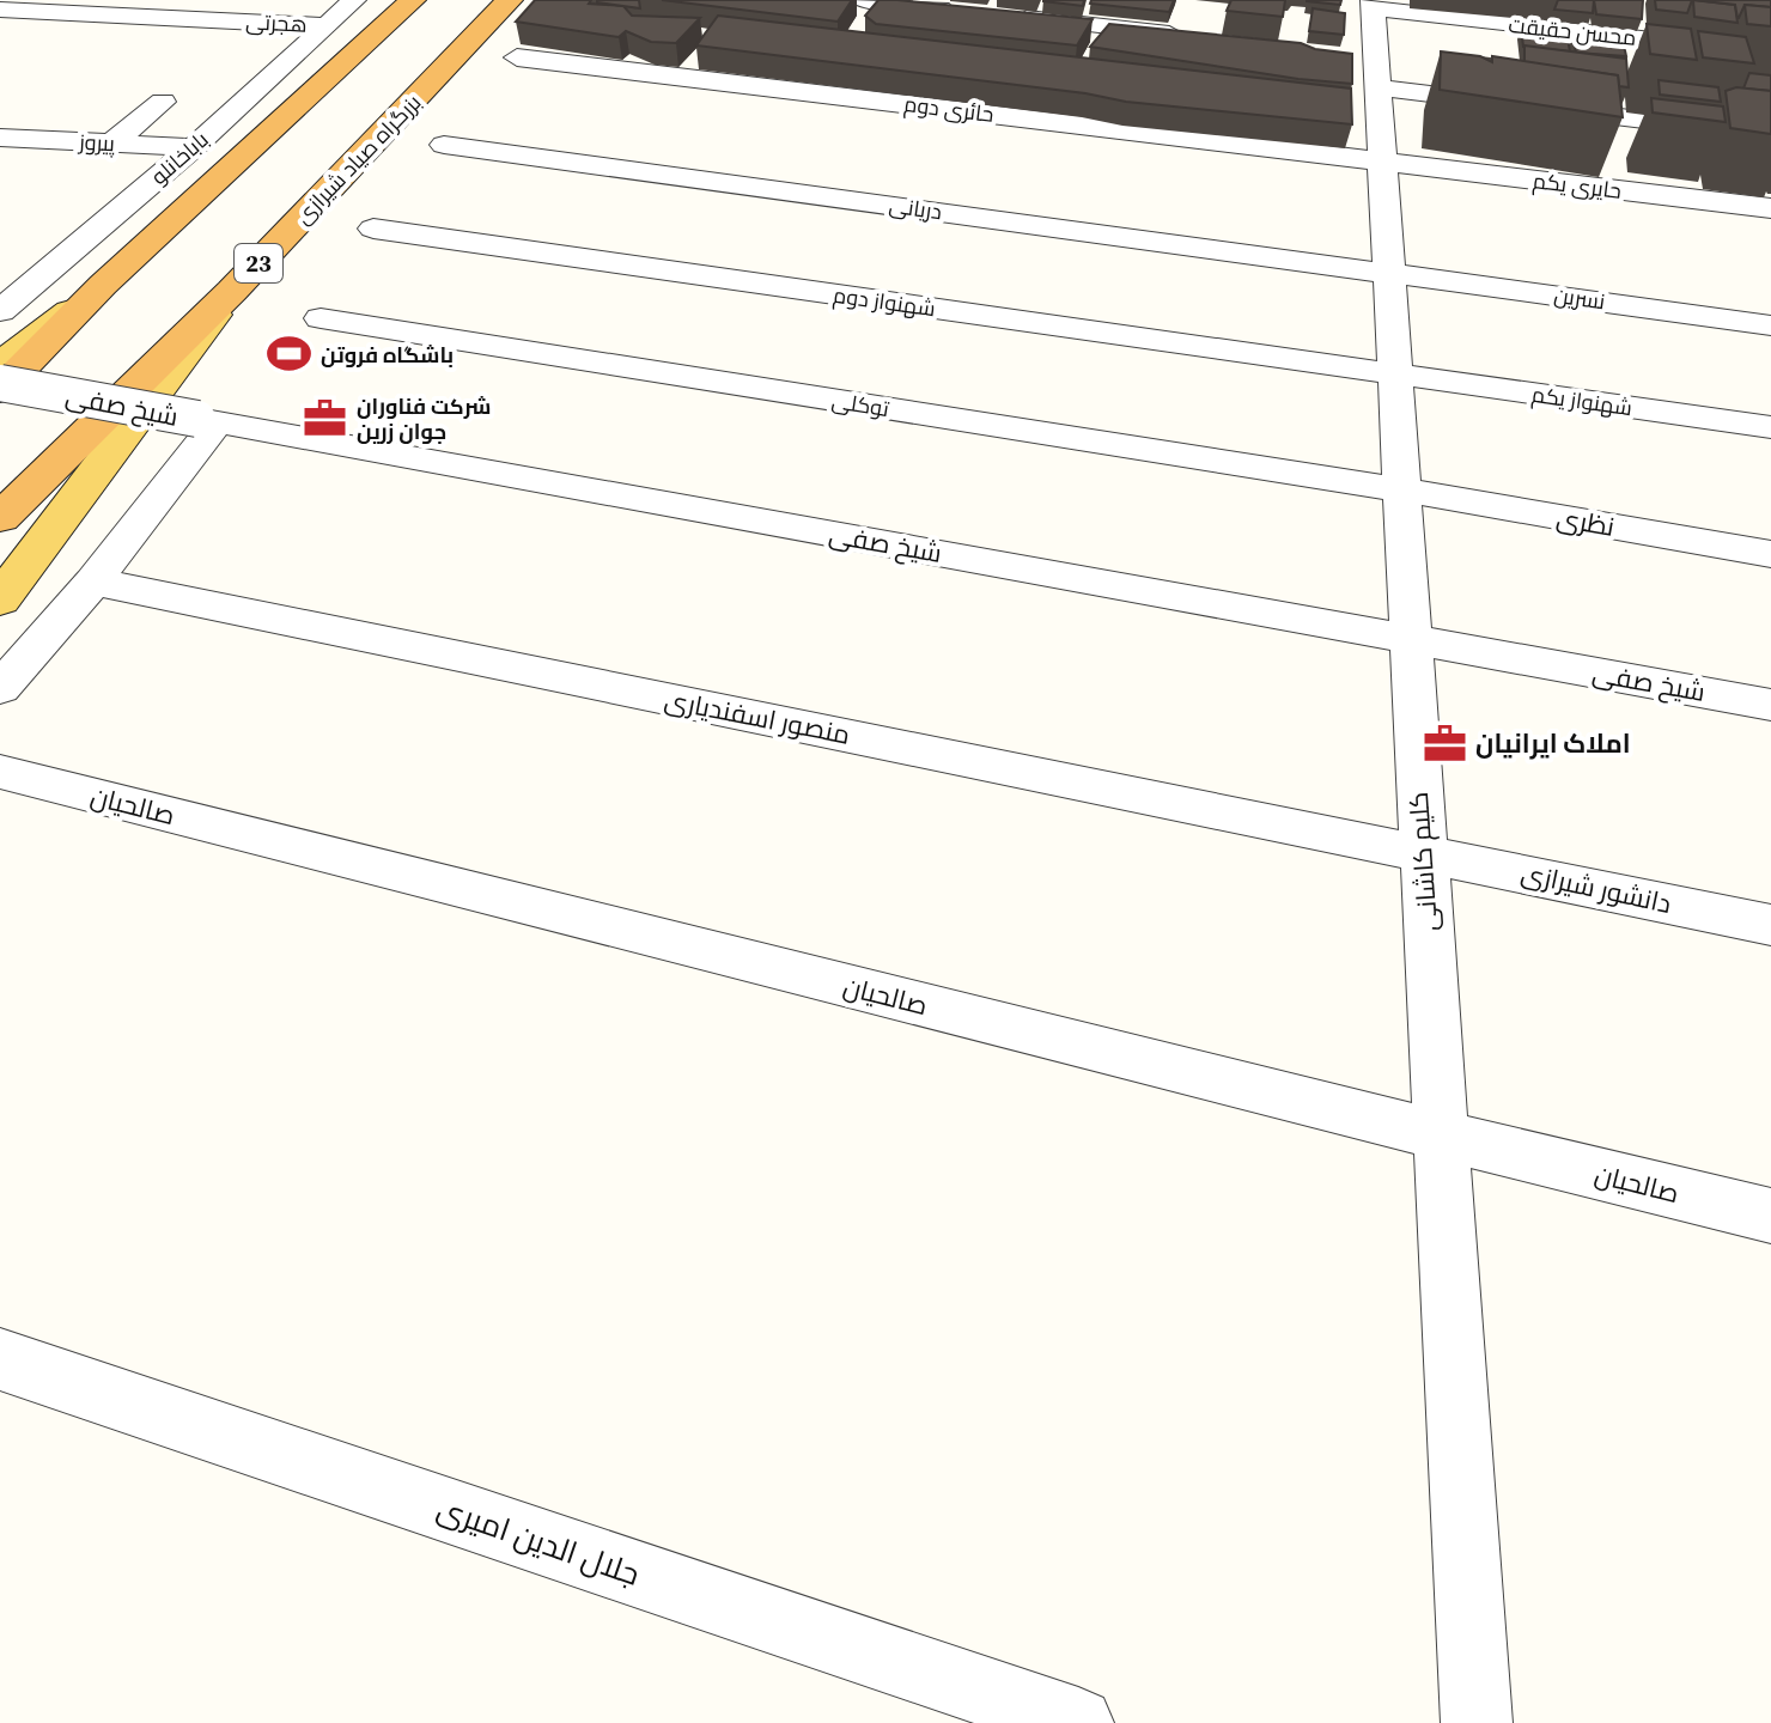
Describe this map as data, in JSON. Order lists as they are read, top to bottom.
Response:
{
  "streets": {
    "highway": ["بزرگراه صیاد شیرازی", "23"],
    "street": [
      "هجرتی",
      "محسن حقیقت",
      "حائری دوم",
      "پیروز",
      "باباخانلو",
      "حایری یکم",
      "دریانی",
      "نسرین",
      "شهنواز دوم",
      "شهنواز یکم",
      "توکلی",
      "شیخ صفی",
      "نظری",
      "منصور اسفندیاری",
      "صالحیان",
      "کلیم کاشانی",
      "دانشور شیرازی",
      "جلال الدین امیری"
    ]
  },
  "crossings": [
    ["هجرتی", "باباخانلو"],
    ["محسن حقیقت", "کلیم کاشانی"],
    ["حائری دوم", "حایری یکم"],
    ["حائری دوم", "کلیم کاشانی"],
    ["پیروز", "باباخانلو"],
    ["حایری یکم", "کلیم کاشانی"],
    ["دریانی", "نسرین"],
    ["دریانی", "کلیم کاشانی"],
    ["نسرین", "کلیم کاشانی"],
    ["شهنواز دوم", "شهنواز یکم"],
    ["شهنواز دوم", "کلیم کاشانی"],
    ["شهنواز یکم", "کلیم کاشانی"],
    ["توکلی", "نظری"],
    ["توکلی", "کلیم کاشانی"],
    ["شیخ صفی", "کلیم کاشانی"],
    ["نظری", "کلیم کاشانی"],
    ["منصور اسفندیاری", "کلیم کاشانی"],
    ["منصور اسفندیاری", "دانشور شیرازی"],
    ["صالحیان", "کلیم کاشانی"],
    ["کلیم کاشانی", "دانشور شیرازی"]
  ],
  "places": {
    "sports": ["باشگاه فروتن"],
    "office": ["شرکت فناوران جوان زرین", "املاک ایرانیان"]
  }
}
